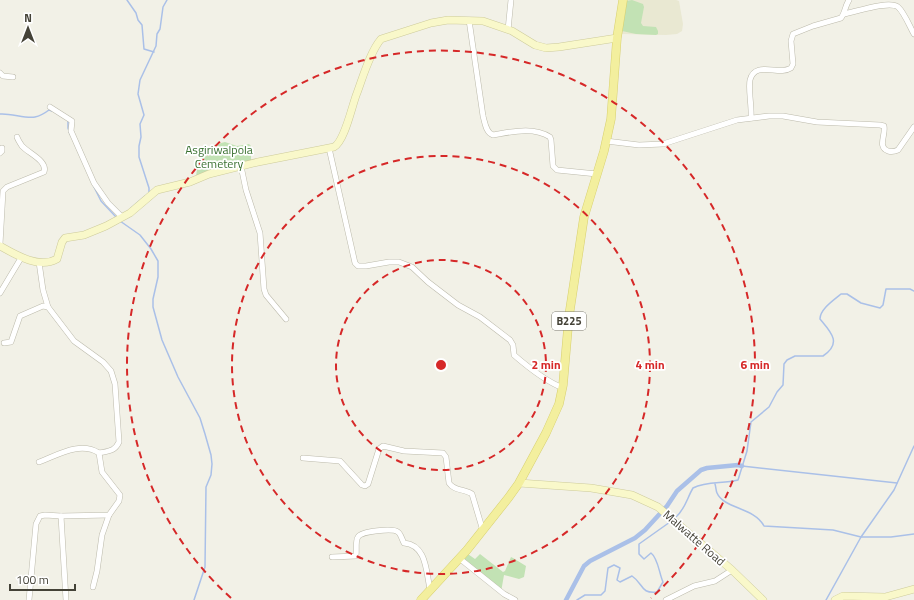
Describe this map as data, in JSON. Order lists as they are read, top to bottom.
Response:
{
  "streets": {
    "main road": ["B225"],
    "street": ["Malwatte Road"]
  },
  "crossings": [
    ["B225", "Malwatte Road"]
  ],
  "parks": ["Asgiriwalpola Cemetery"],
  "scale_bar": "100 m",
  "north": "top",
  "rings": ["2 min", "4 min", "6 min"]
}
